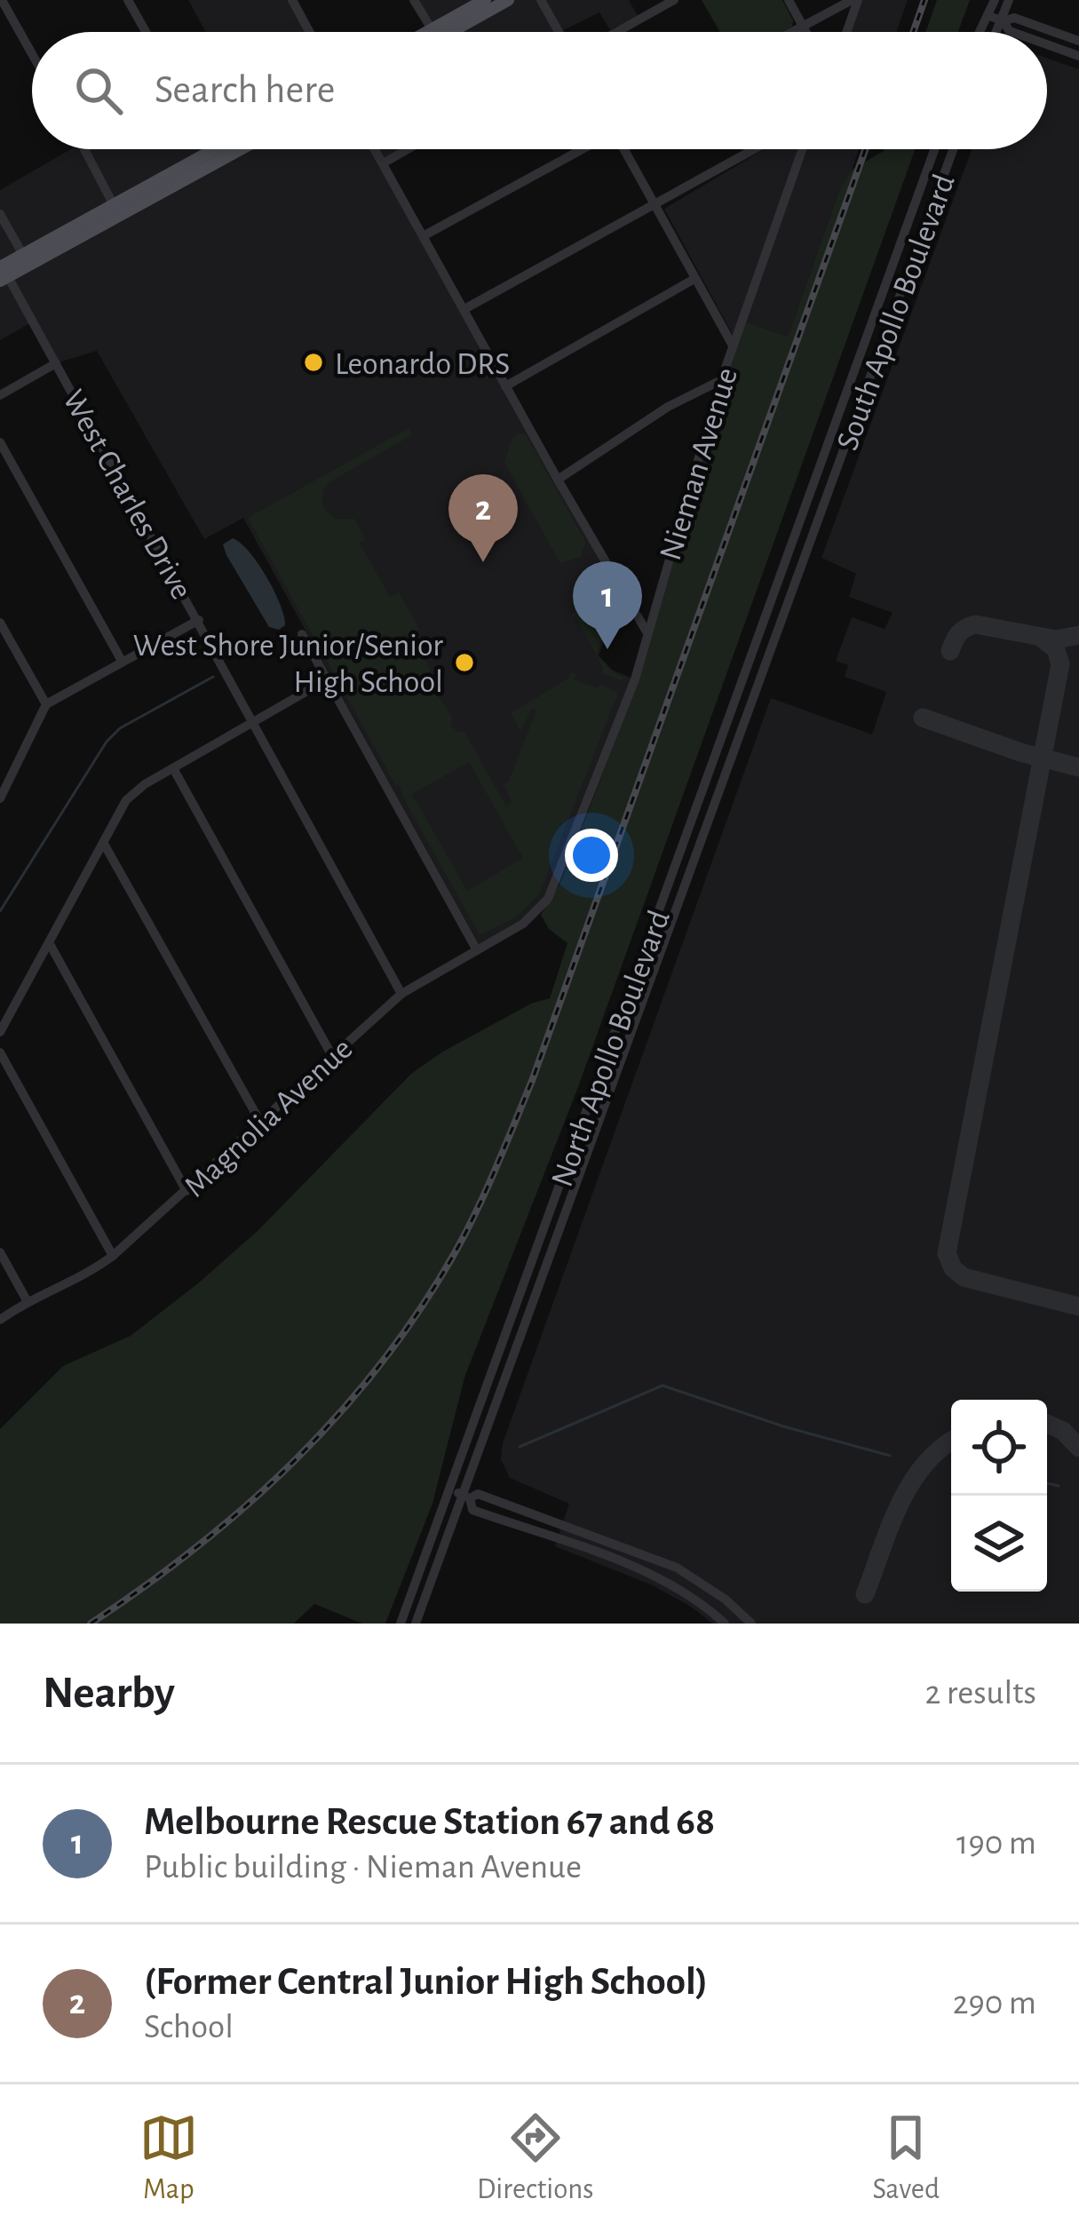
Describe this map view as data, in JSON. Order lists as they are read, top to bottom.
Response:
{
  "streets": {
    "street": [
      "South Apollo Boulevard",
      "Nieman Avenue",
      "West Charles Drive",
      "North Apollo Boulevard",
      "Magnolia Avenue"
    ]
  },
  "crossings": [
    ["South Apollo Boulevard", "North Apollo Boulevard"],
    ["Nieman Avenue", "Magnolia Avenue"],
    ["West Charles Drive", "Magnolia Avenue"]
  ],
  "places": ["Leonardo DRS", "West Shore Junior/Senior High School"],
  "page": {
    "search": "Search here",
    "pins": ["2", "1"],
    "heading": ["Nearby", "2 results"],
    "list": [
      {
        "mark": "1",
        "name": "Melbourne Rescue Station 67 and 68",
        "note": "Public building · Nieman Avenue",
        "value": "190 m"
      },
      {
        "mark": "2",
        "name": "(Former Central Junior High School)",
        "note": "School",
        "value": "290 m"
      }
    ],
    "nav": ["Map", "Directions", "Saved"]
  }
}
